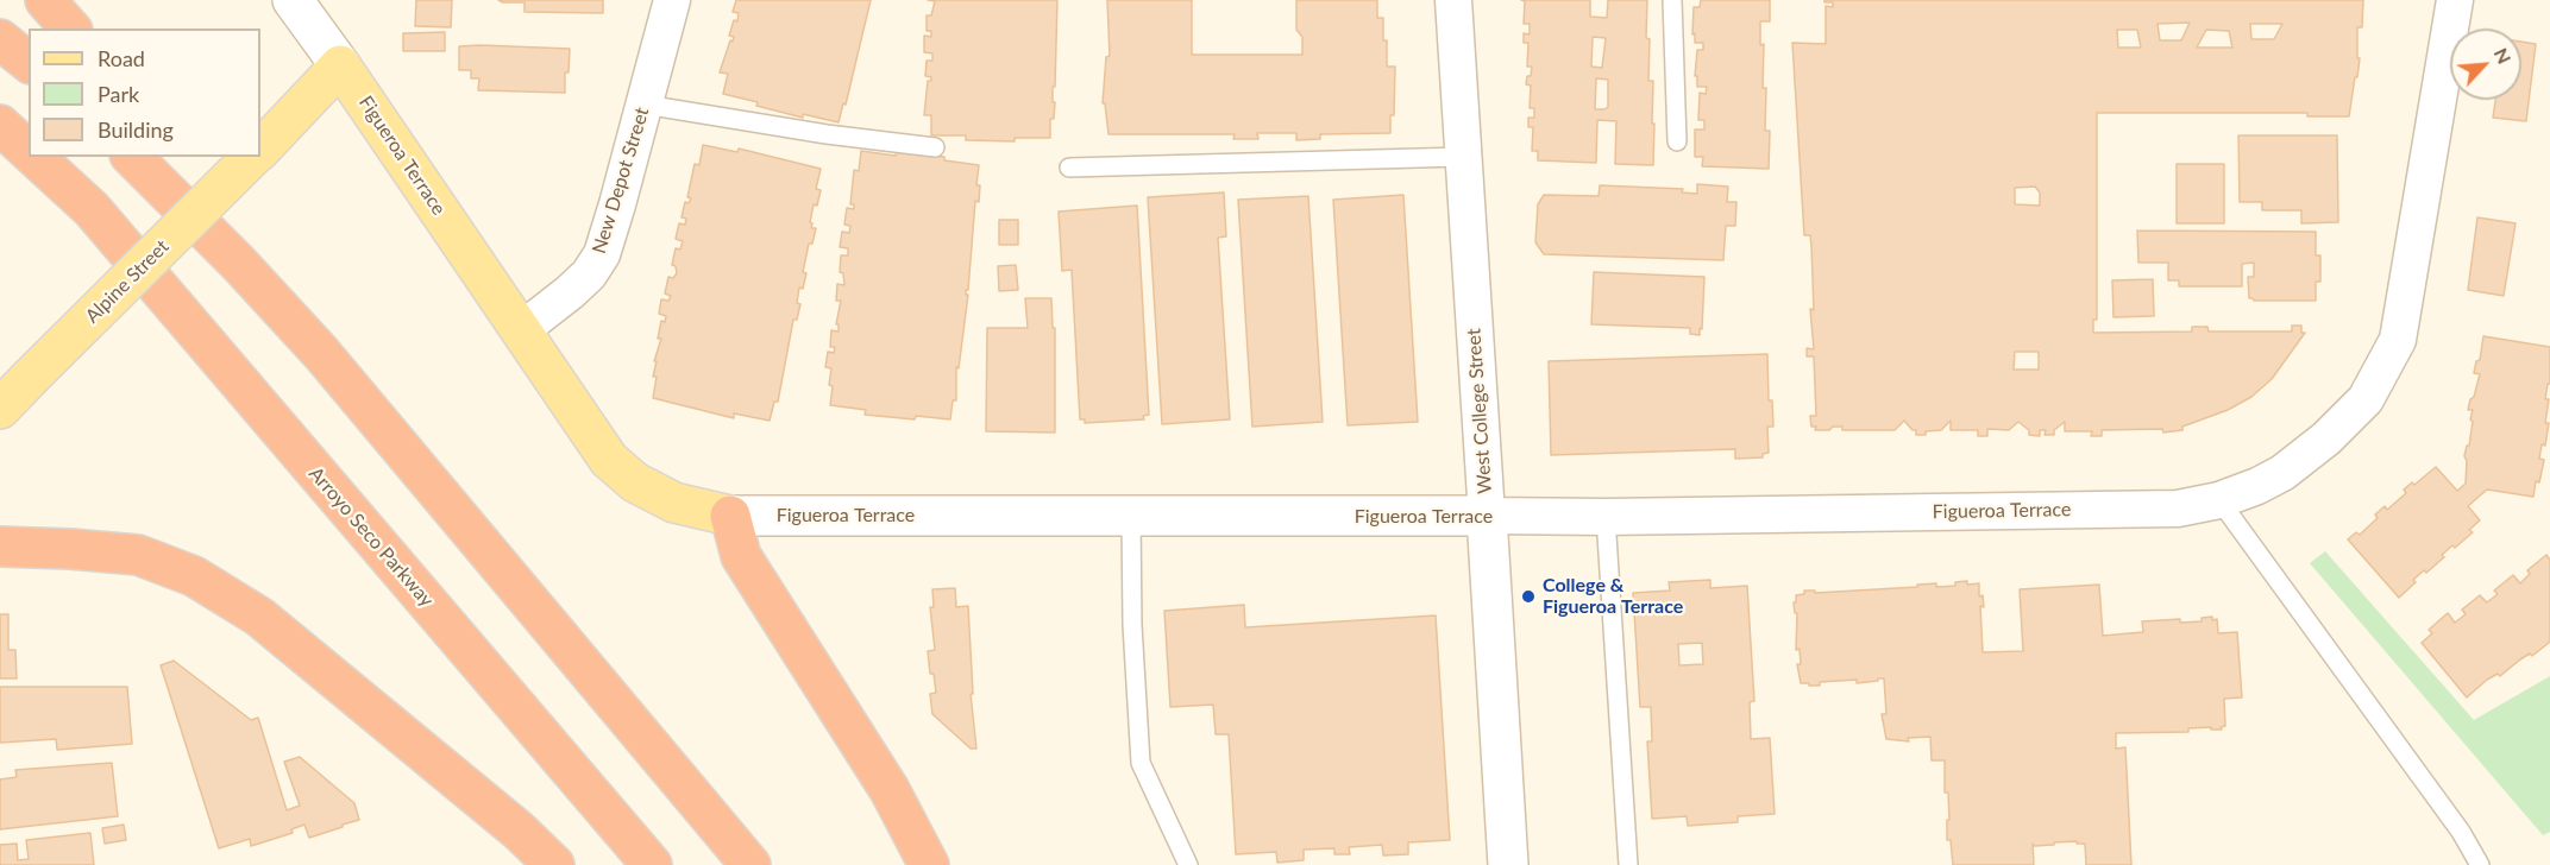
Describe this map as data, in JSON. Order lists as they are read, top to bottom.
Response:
{
  "streets": {
    "highway": ["Arroyo Seco Parkway"],
    "main road": ["Figueroa Terrace", "Alpine Street"],
    "street": ["New Depot Street", "West College Street"]
  },
  "crossings": [
    ["Figueroa Terrace", "New Depot Street"],
    ["Figueroa Terrace", "West College Street"]
  ],
  "places": ["College & Figueroa Terrace"],
  "legend": ["Road", "Park", "Building"],
  "north": "top right"
}
